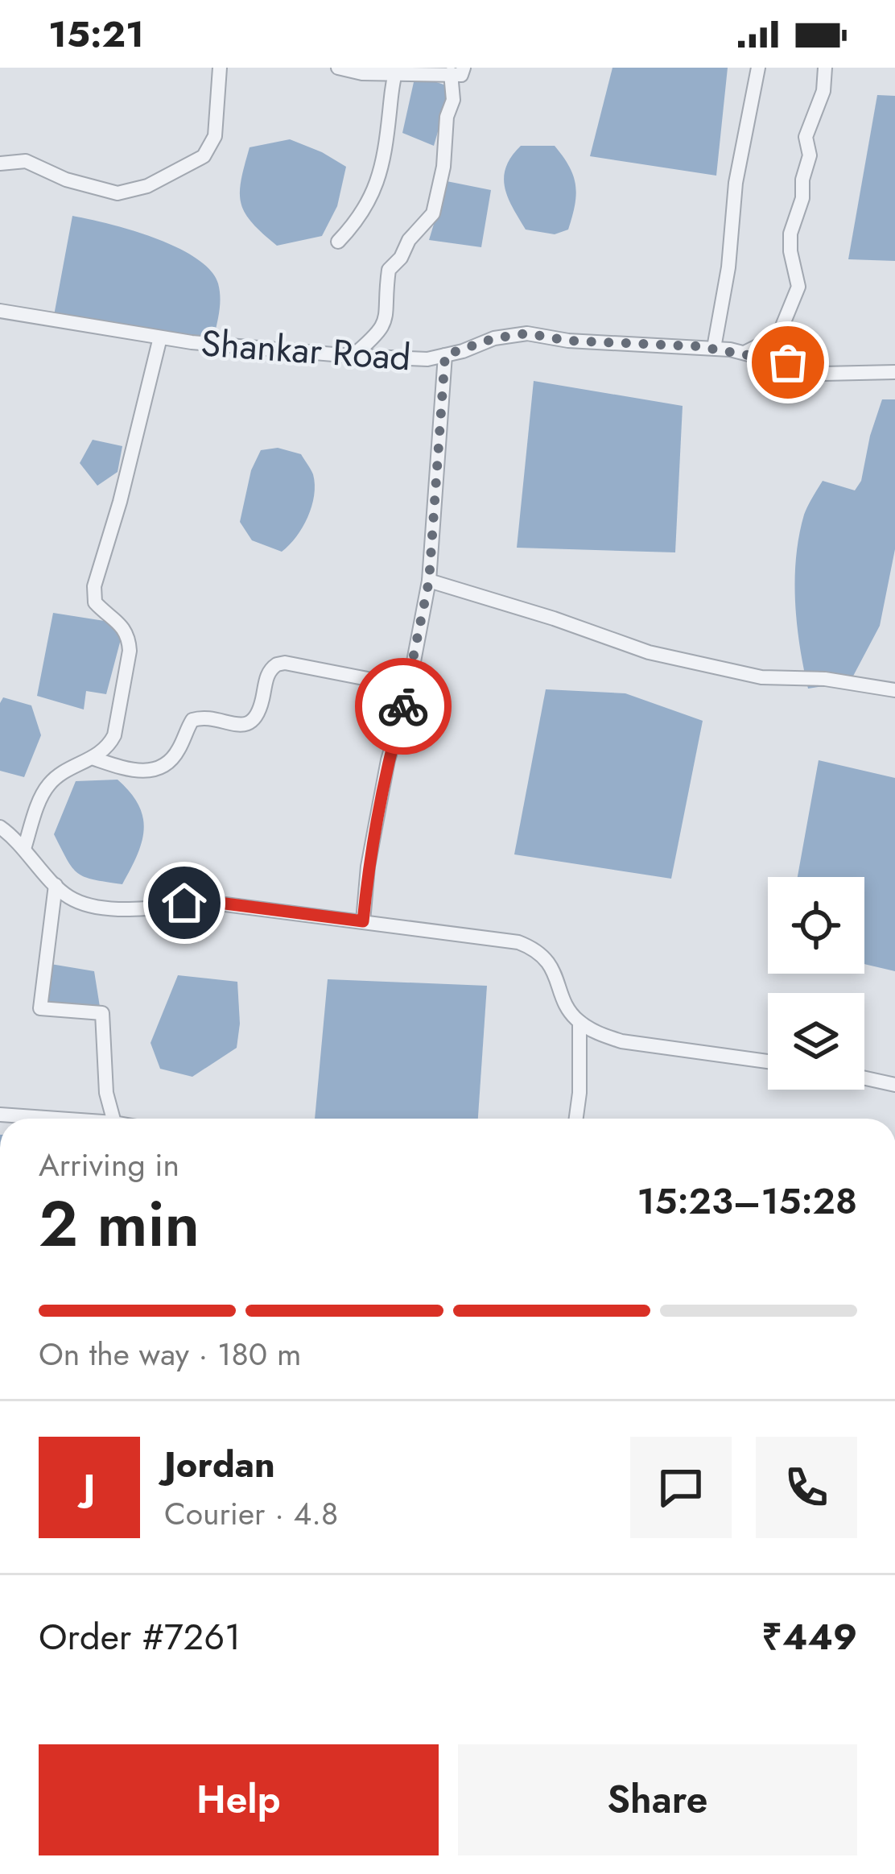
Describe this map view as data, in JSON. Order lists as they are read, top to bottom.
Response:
{
  "streets": {
    "street": ["Shankar Road"]
  },
  "page": {
    "status": "15:21",
    "heading": ["2 min", "Arriving in", "15:23–15:28"],
    "panel": [
      "Jordan",
      "Courier · 4.8",
      "Order #7261",
      "₹449"
    ],
    "bar": "On the way · 180 m",
    "round": "J",
    "buttons": ["Help", "Share"]
  }
}
